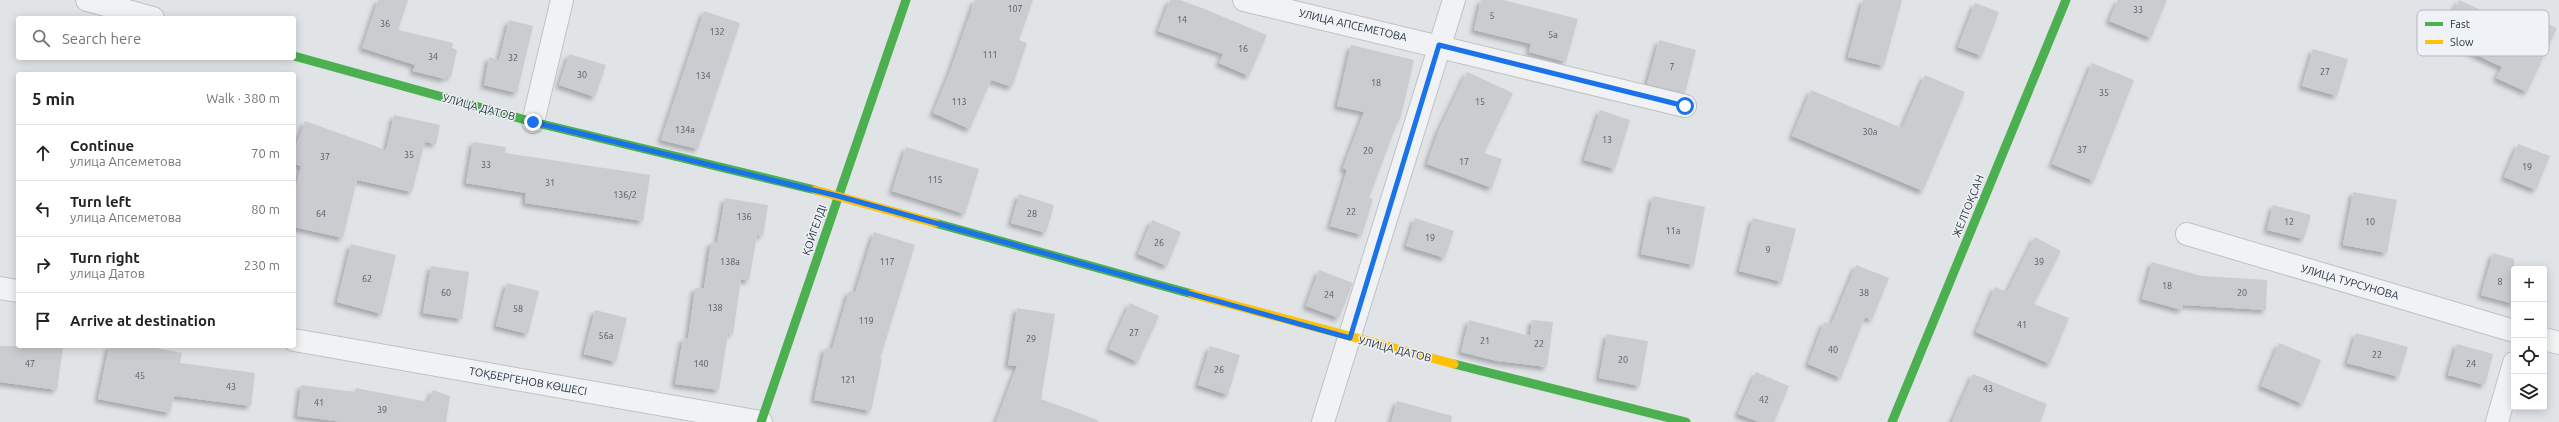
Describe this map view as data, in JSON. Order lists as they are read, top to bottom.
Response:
{
  "streets": {
    "street": [
      "УЛИЦА АПСЕМЕТОВА",
      "УЛИЦА ДАТОВ",
      "ЖЕЛТОҚСАН",
      "ҚОЙГЕЛДІ",
      "УЛИЦА ТУРСУНОВА",
      "ТОҚБЕРГЕНОВ КӨШЕСІ"
    ]
  },
  "crossings": [
    ["УЛИЦА ДАТОВ", "ҚОЙГЕЛДІ"],
    ["ҚОЙГЕЛДІ", "ТОҚБЕРГЕНОВ КӨШЕСІ"]
  ],
  "house_numbers": [
    "107",
    "33",
    "5",
    "14",
    "36",
    "132",
    "5а",
    "16",
    "111",
    "34",
    "32",
    "7",
    "27",
    "30",
    "134",
    "18",
    "35",
    "113",
    "15",
    "134а",
    "30а",
    "13",
    "37",
    "20",
    "35",
    "37",
    "17",
    "33",
    "19",
    "115",
    "31",
    "136/2",
    "22",
    "64",
    "28",
    "136",
    "12",
    "10",
    "11а",
    "19",
    "26",
    "9",
    "138а",
    "117",
    "39",
    "62",
    "8",
    "18",
    "60",
    "38",
    "20",
    "24",
    "138",
    "58",
    "119",
    "41",
    "27",
    "56а",
    "29",
    "21",
    "22",
    "40",
    "22",
    "20",
    "47",
    "140",
    "24",
    "26",
    "45",
    "121",
    "43",
    "43",
    "42",
    "41",
    "39"
  ],
  "legend": ["Fast", "Slow"],
  "page": {
    "search": "Search here",
    "heading": ["5 min", "Walk · 380 m"],
    "list": [
      ["Continue", "улица Апсеметова", "70 m"],
      ["Turn left", "улица Апсеметова", "80 m"],
      ["Turn right", "улица Датов", "230 m"],
      "Arrive at destination"
    ],
    "map_buttons": ["+", "−"]
  }
}
